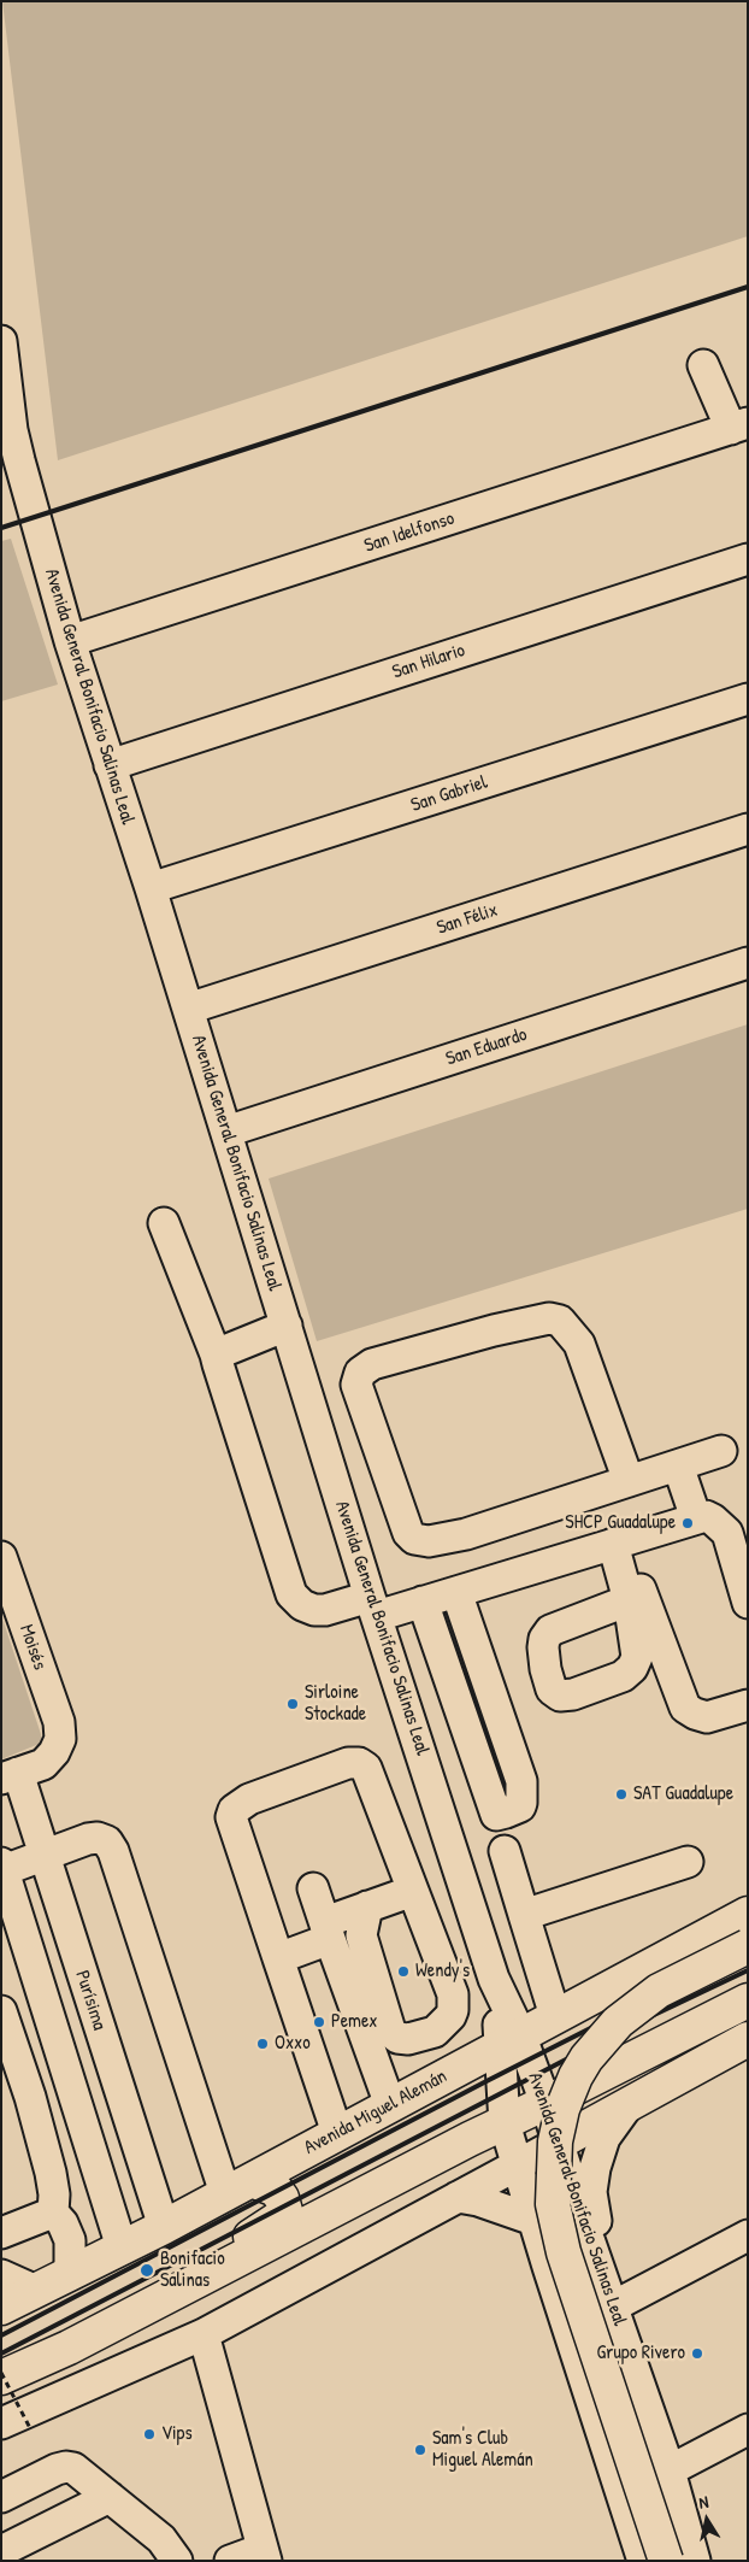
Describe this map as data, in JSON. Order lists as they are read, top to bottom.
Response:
{
  "streets": {
    "highway": ["Avenida Miguel Alemán"],
    "street": [
      "San Idelfonso",
      "San Hilario",
      "Avenida General Bonifacio Salinas Leal",
      "San Gabriel",
      "San Félix",
      "San Eduardo",
      "Moisés",
      "Purísima"
    ]
  },
  "crossings": [
    ["San Idelfonso", "Avenida General Bonifacio Salinas Leal"],
    ["San Hilario", "Avenida General Bonifacio Salinas Leal"],
    ["Avenida General Bonifacio Salinas Leal", "San Gabriel"],
    ["Avenida General Bonifacio Salinas Leal", "San Félix"],
    ["Avenida General Bonifacio Salinas Leal", "San Eduardo"],
    ["Avenida General Bonifacio Salinas Leal", "Avenida Miguel Alemán"],
    ["Moisés", "Purísima"],
    ["Purísima", "Avenida Miguel Alemán"]
  ],
  "places": [
    "SHCP Guadalupe",
    "Sirloine Stockade",
    "SAT Guadalupe",
    "Wendy's",
    "Pemex",
    "Oxxo",
    "Bonifacio Salinas",
    "Grupo Rivero",
    "Vips",
    "Sam's Club Miguel Alemán"
  ],
  "north": "top"
}
